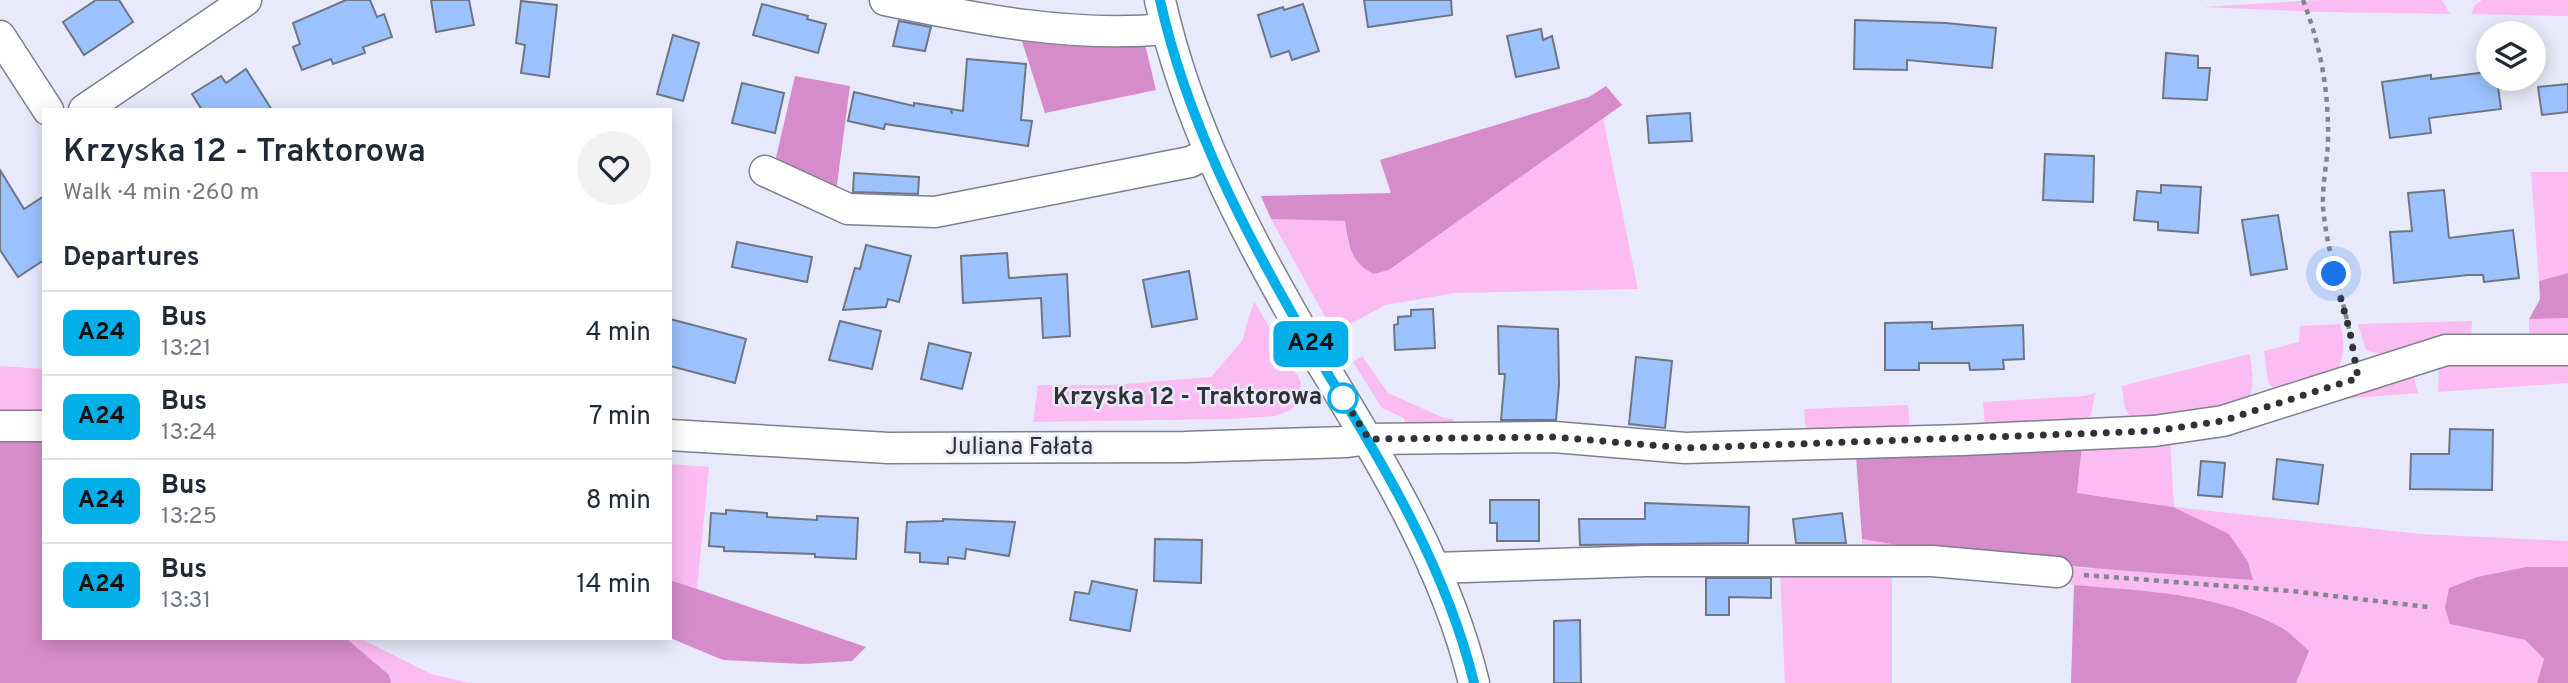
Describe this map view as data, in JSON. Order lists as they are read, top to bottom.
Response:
{
  "streets": {
    "street": ["Juliana Fałata"]
  },
  "places": ["Krzyska 12 - Traktorowa"],
  "lines": ["bus line A24"],
  "page": {
    "on_map": "A24",
    "heading": [
      ["Krzyska 12 - Traktorowa", "Walk · 4 min · 260 m"],
      "Departures"
    ],
    "list": [
      {
        "mark": "A24",
        "name": "Bus",
        "note": "13:21",
        "value": "4 min"
      },
      {
        "mark": "A24",
        "name": "Bus",
        "note": "13:24",
        "value": "7 min"
      },
      {
        "mark": "A24",
        "name": "Bus",
        "note": "13:25",
        "value": "8 min"
      },
      {
        "mark": "A24",
        "name": "Bus",
        "note": "13:31",
        "value": "14 min"
      }
    ]
  }
}
